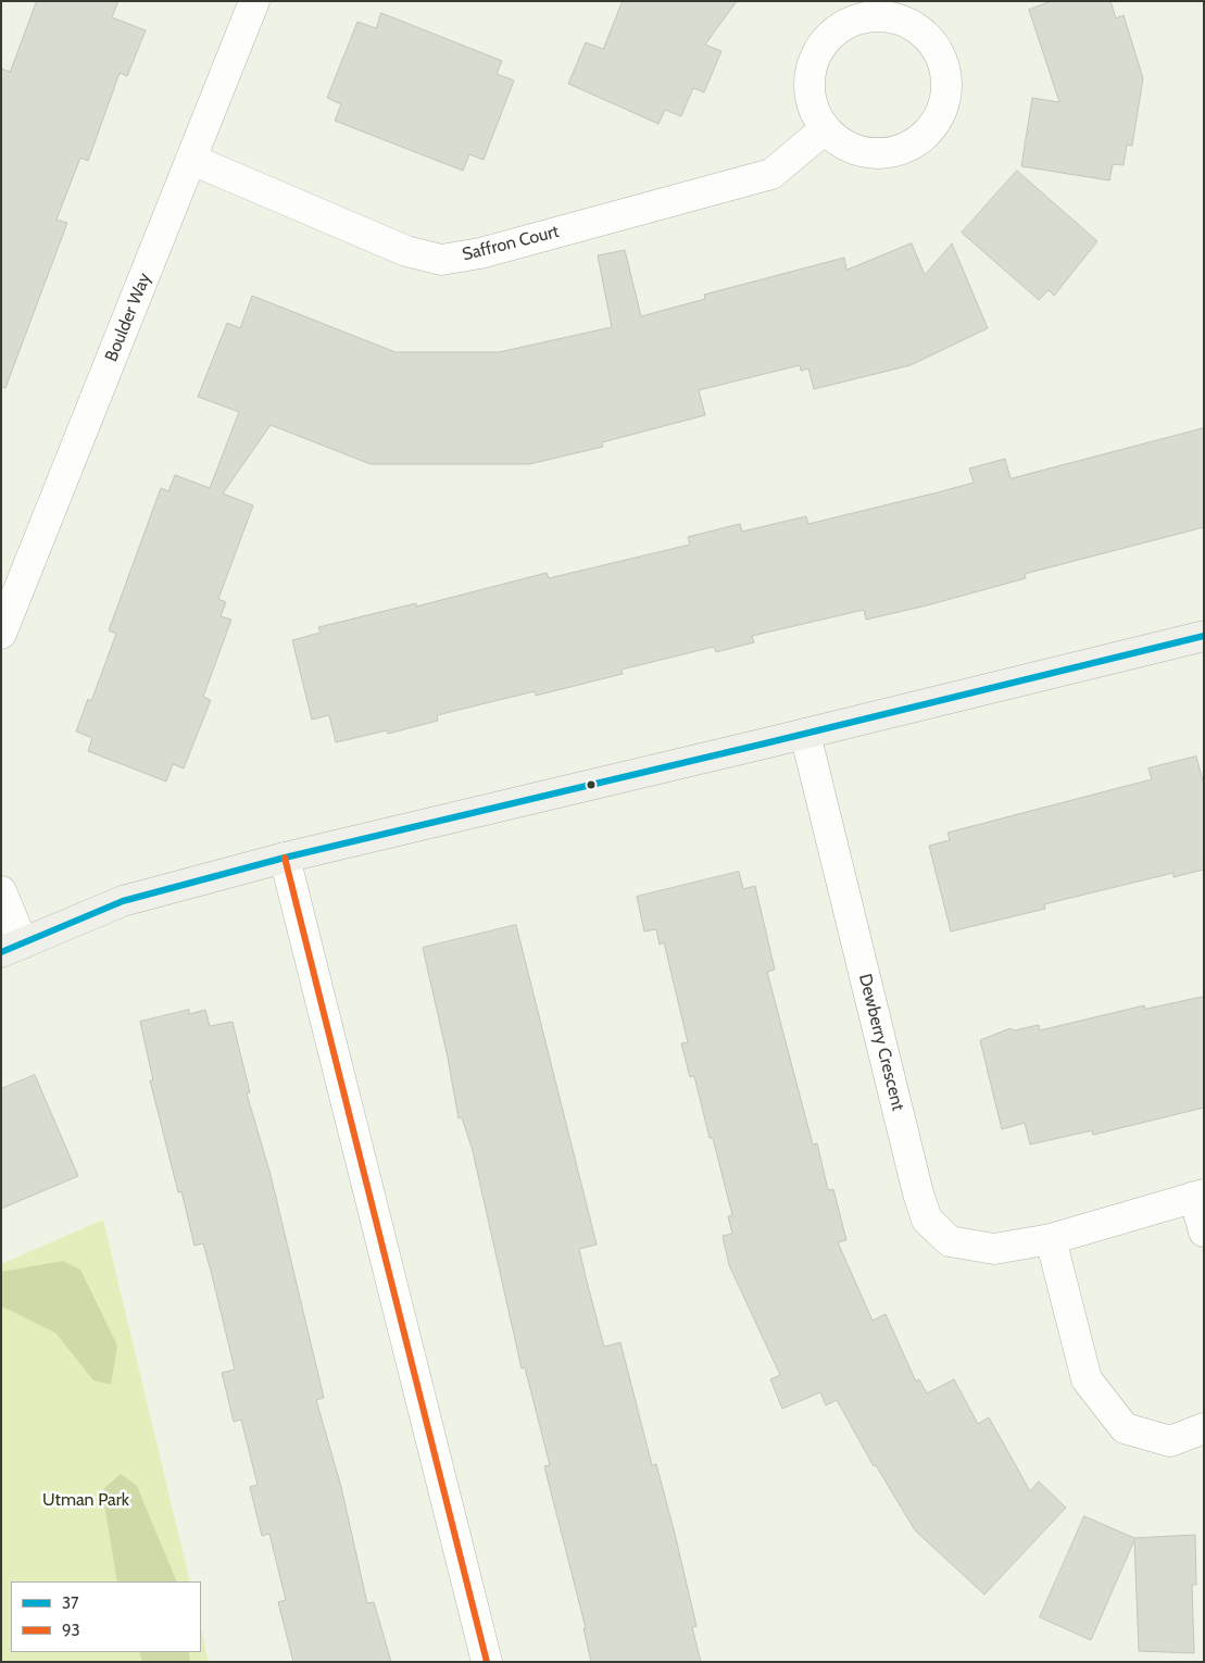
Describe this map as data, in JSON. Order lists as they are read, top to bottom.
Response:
{
  "streets": {
    "street": ["Saffron Court", "Boulder Way", "Dewberry Crescent"]
  },
  "crossings": [
    ["Saffron Court", "Boulder Way"]
  ],
  "parks": ["Utman Park"],
  "lines": ["transit line 37", "transit line 93"],
  "legend": ["37", "93"]
}
